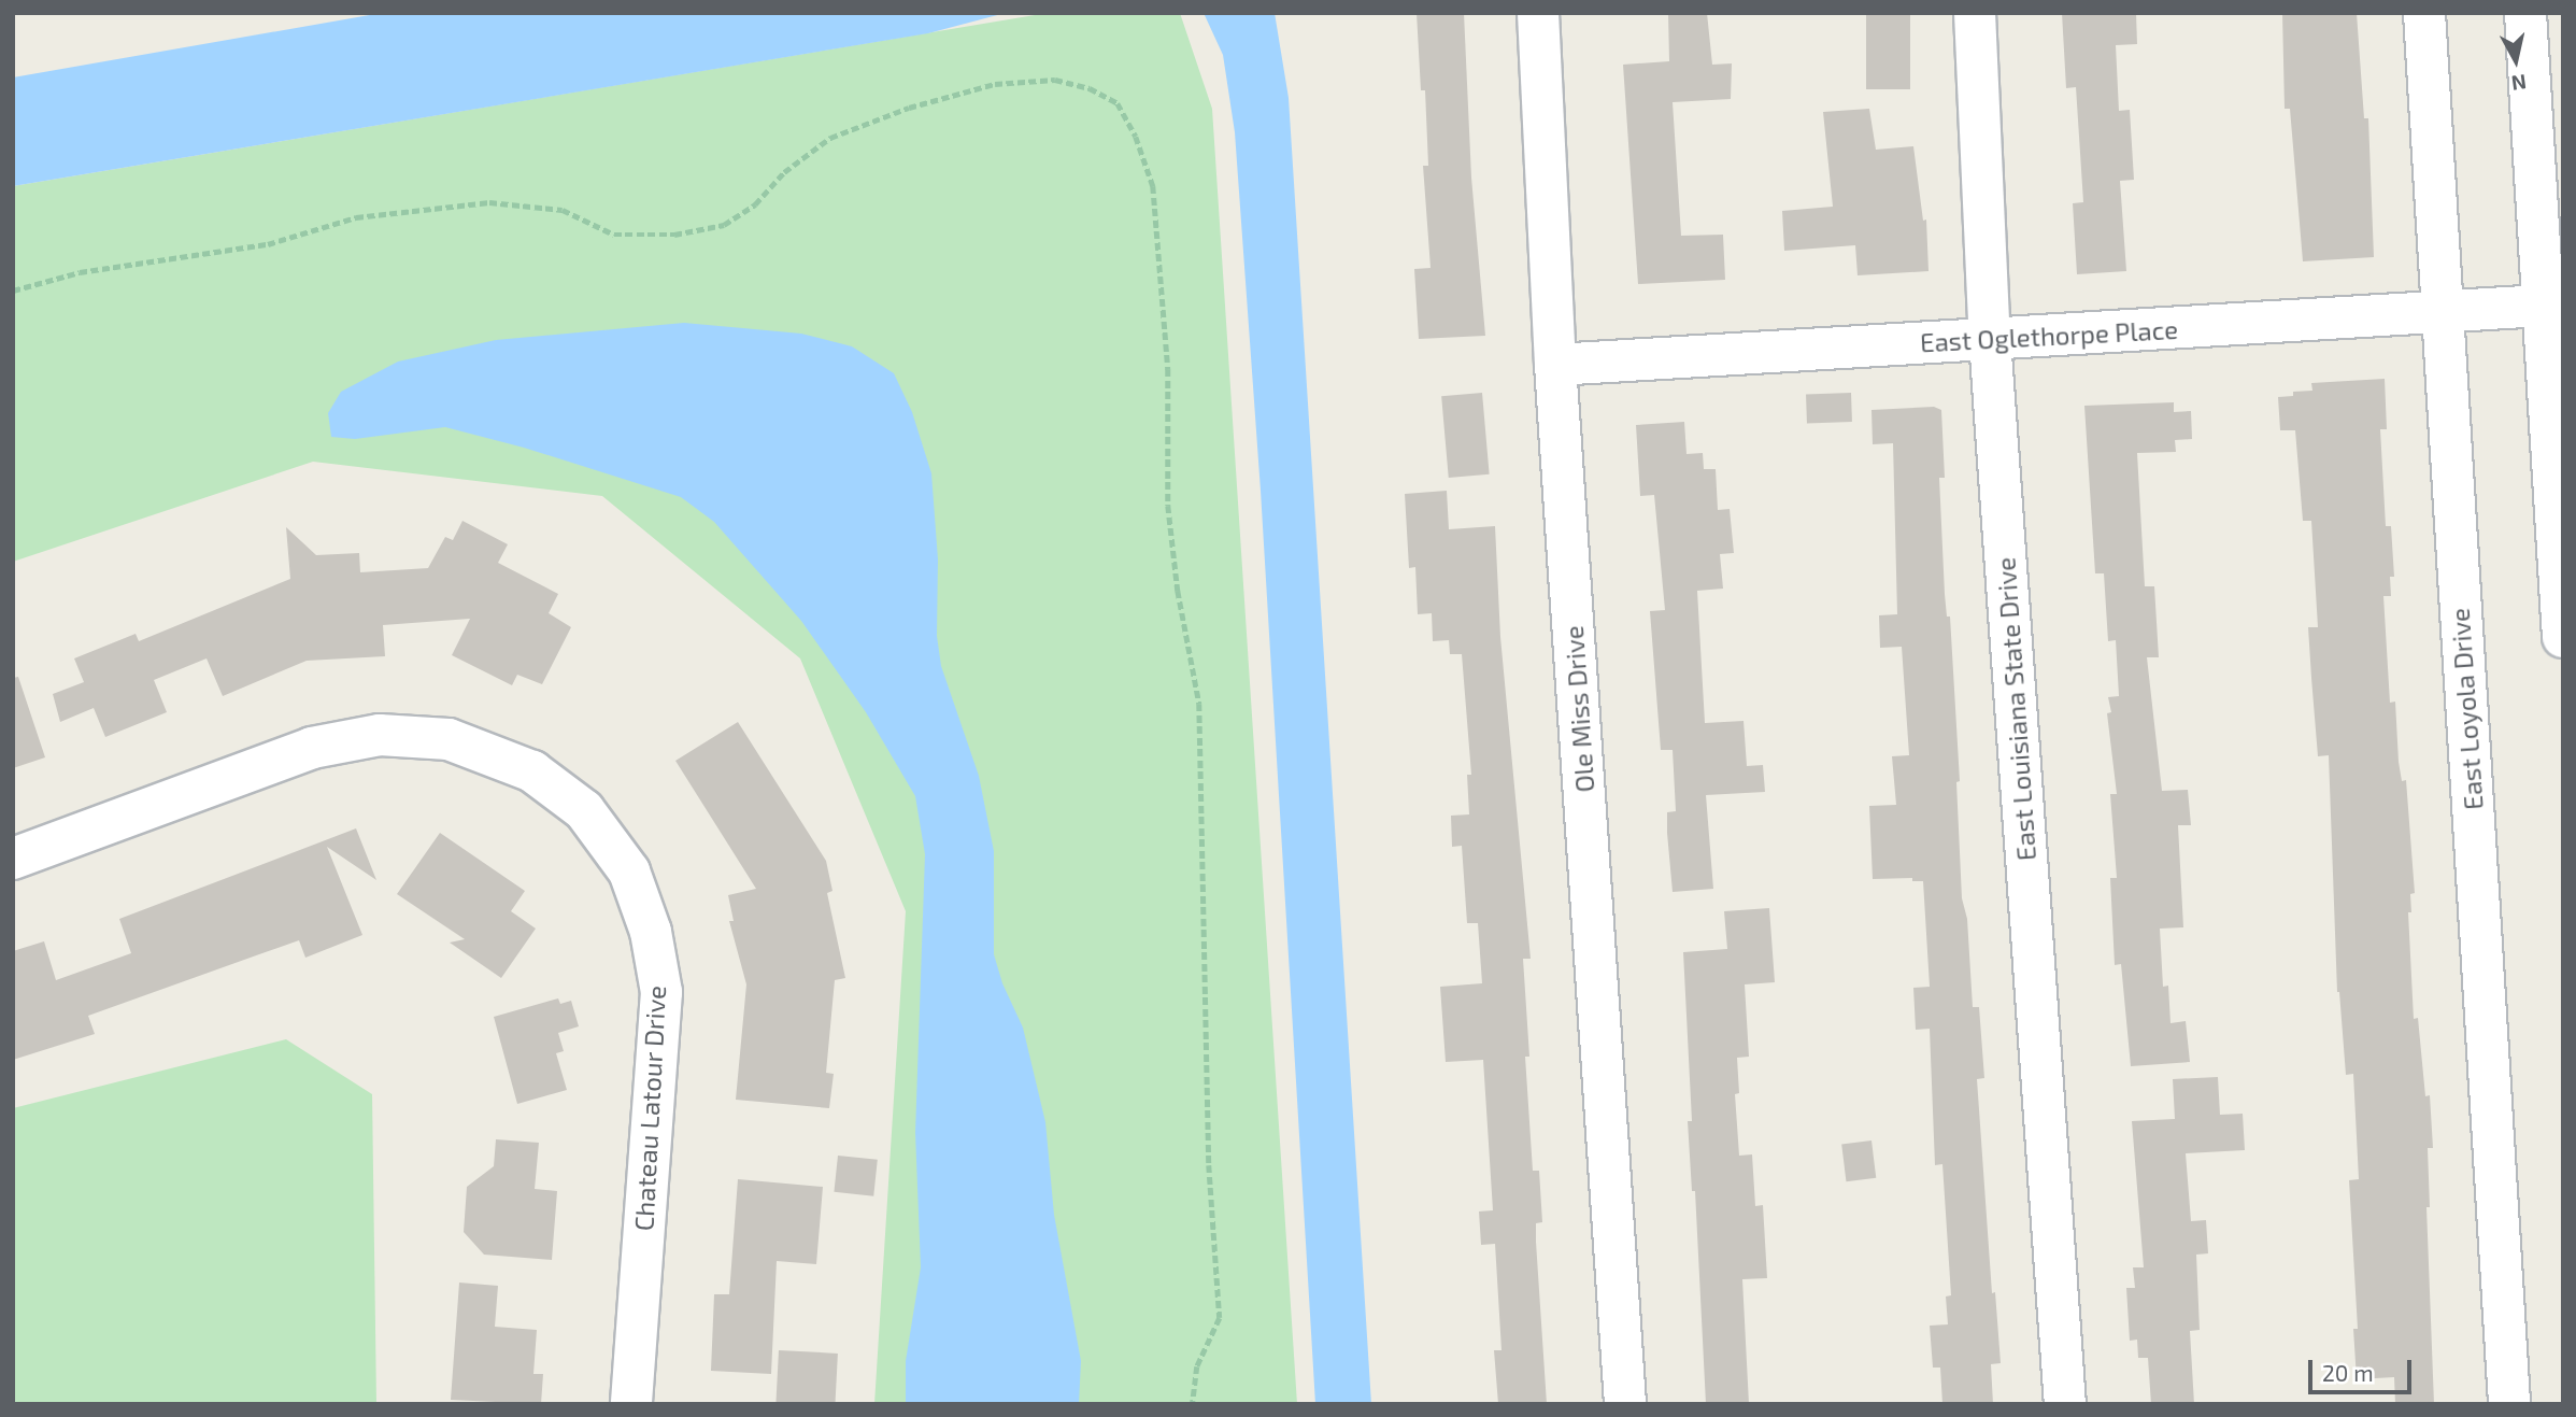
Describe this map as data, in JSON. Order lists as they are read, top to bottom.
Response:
{
  "streets": {
    "street": [
      "East Oglethorpe Place",
      "Ole Miss Drive",
      "East Louisiana State Drive",
      "East Loyola Drive",
      "Chateau Latour Drive"
    ]
  },
  "crossings": [
    ["East Oglethorpe Place", "Ole Miss Drive"],
    ["East Oglethorpe Place", "East Louisiana State Drive"],
    ["East Oglethorpe Place", "East Loyola Drive"]
  ],
  "scale_bar": "20 m",
  "north": "bottom"
}
